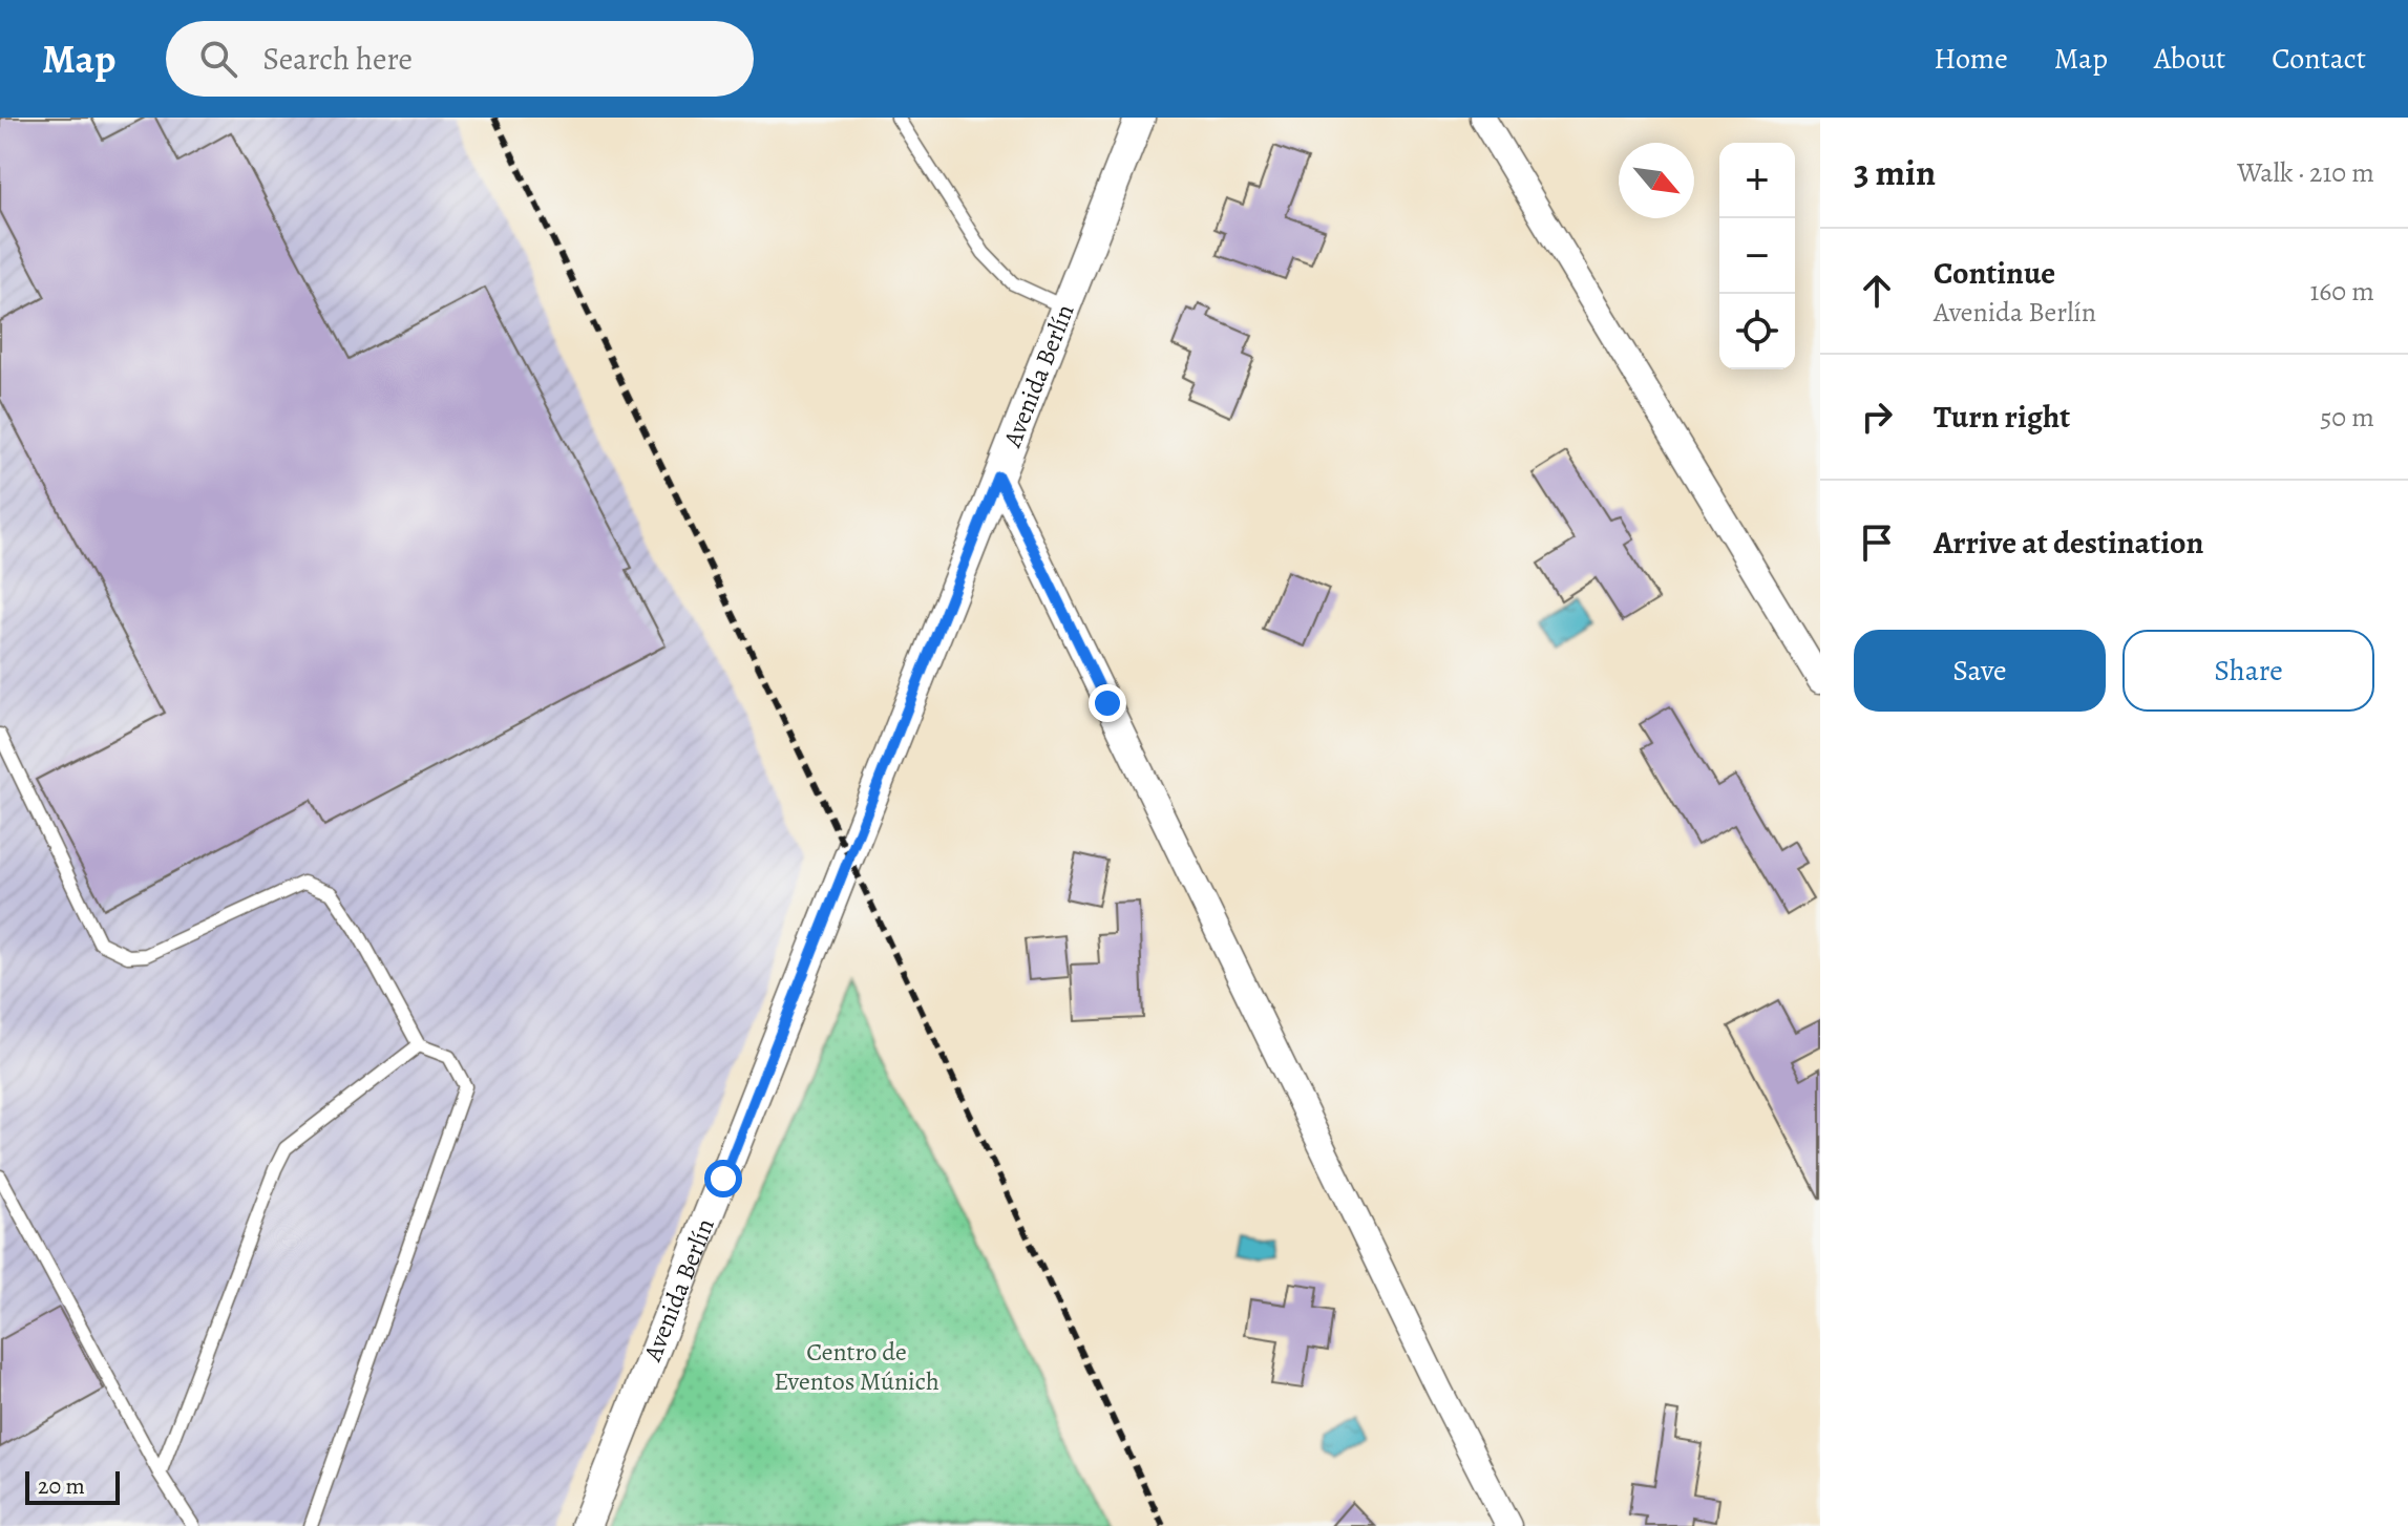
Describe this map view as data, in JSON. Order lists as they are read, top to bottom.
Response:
{
  "streets": {
    "street": ["Avenida Berlín"]
  },
  "parks": ["Centro de Eventos Múnich"],
  "scale_bar": "20 m",
  "north": "bottom right",
  "page": {
    "header": "Map",
    "search": "Search here",
    "nav": [
      "Home",
      "Map",
      "About",
      "Contact"
    ],
    "heading": ["3 min", "Walk · 210 m"],
    "map_buttons": ["+", "−"],
    "list": [
      ["Continue", "Avenida Berlín", "160 m"],
      ["Turn right", "50 m"],
      "Arrive at destination"
    ],
    "buttons": ["Save", "Share"],
    "scale": "20 m"
  }
}
